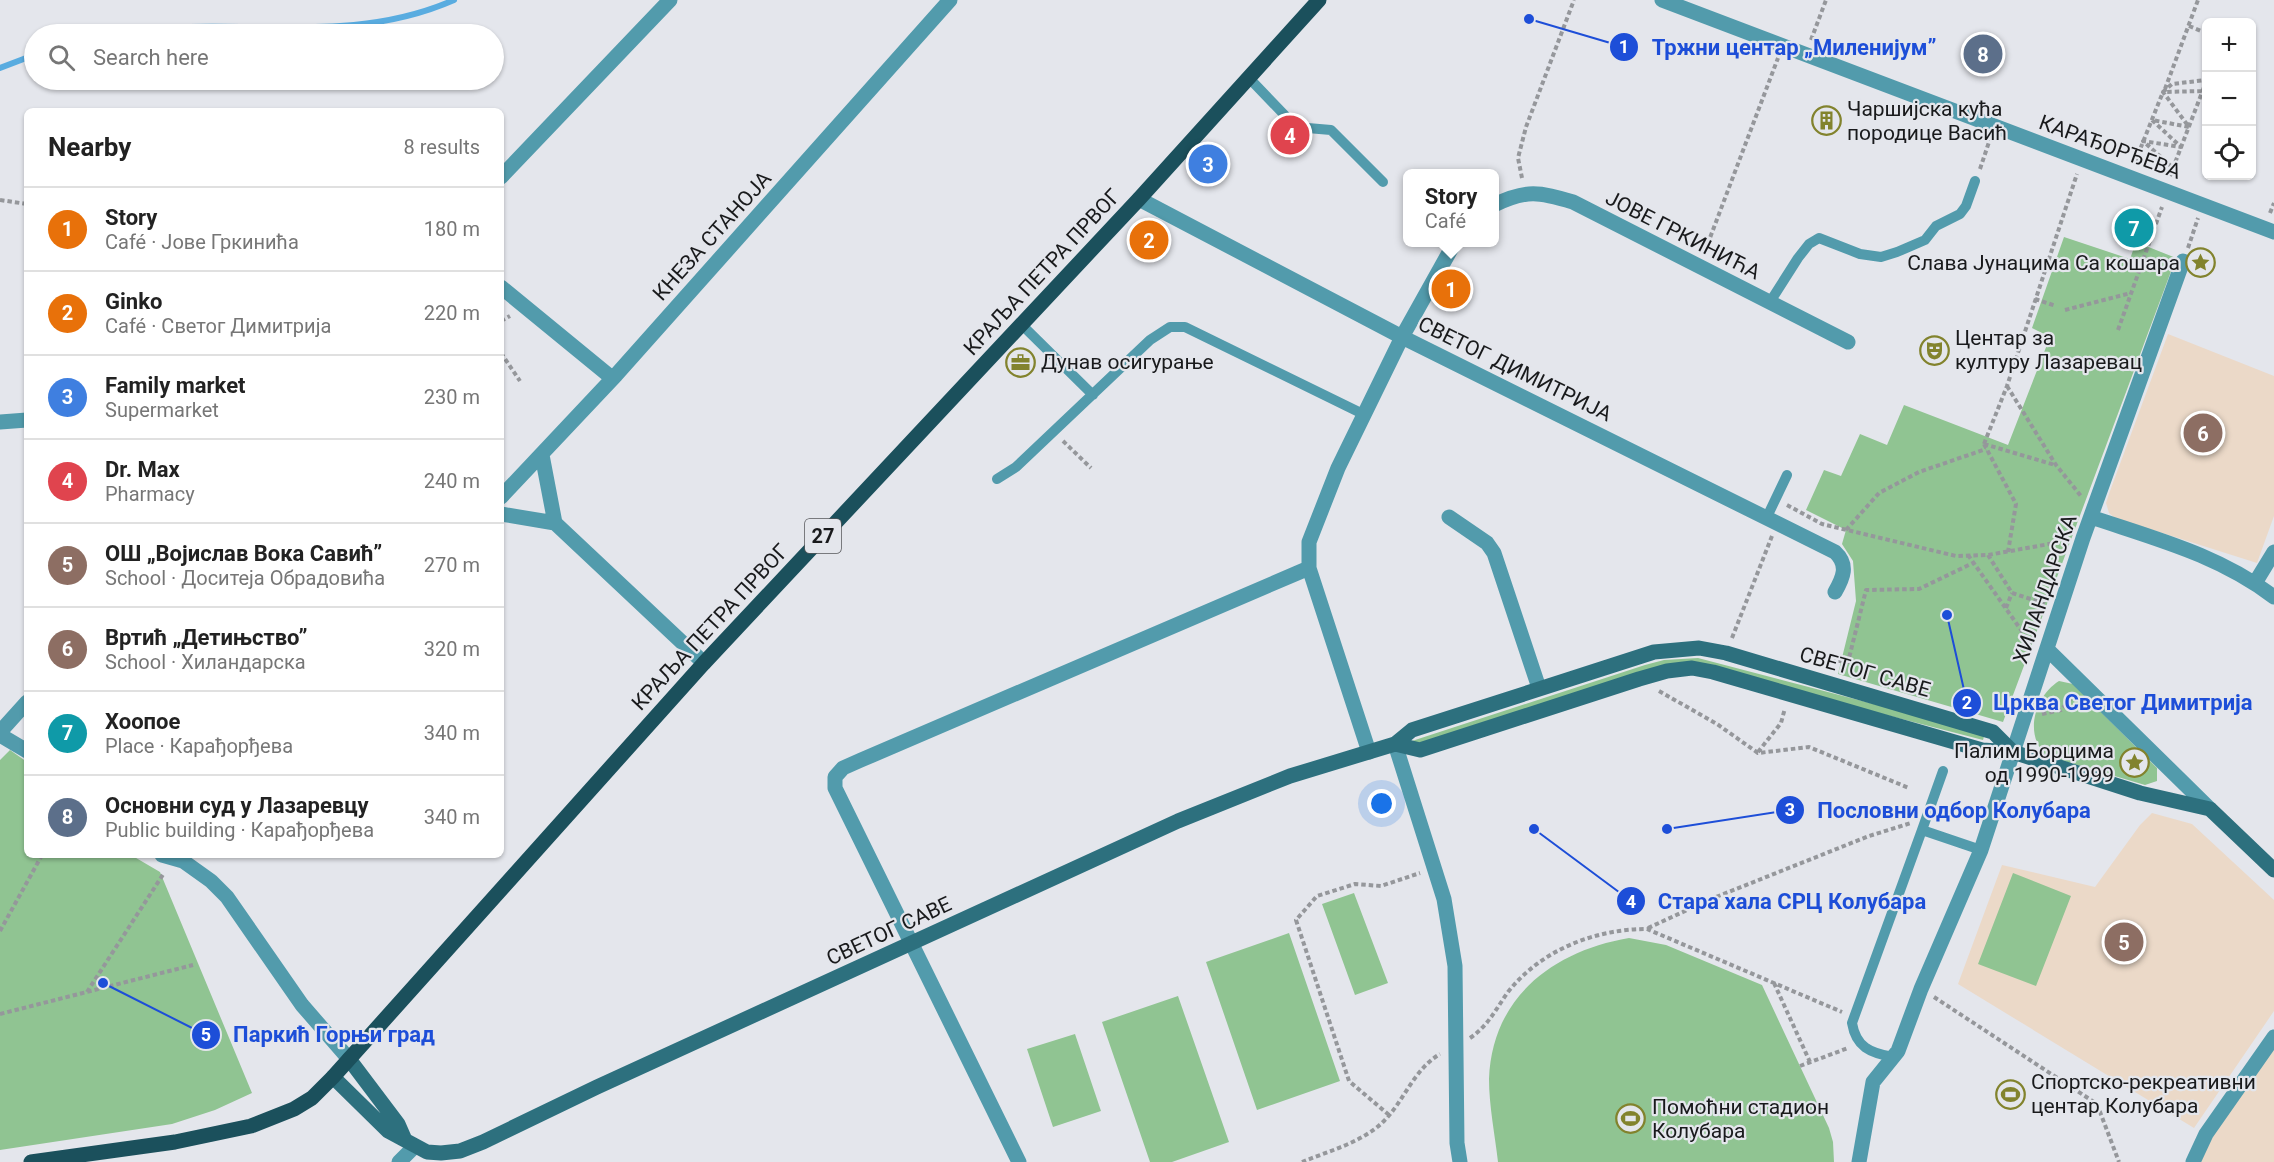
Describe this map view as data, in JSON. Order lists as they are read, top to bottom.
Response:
{
  "streets": {
    "main road": ["КРАЉА ПЕТРА ПРВОГ", "27"],
    "street": [
      "КАРАЂОРЂЕВА",
      "ЈОВЕ ГРКИНИЋА",
      "КНЕЗА СТАНОЈА",
      "СВЕТОГ ДИМИТРИЈА",
      "ХИЛАНДАРСКА",
      "СВЕТОГ САВЕ"
    ]
  },
  "crossings": [
    ["КРАЉА ПЕТРА ПРВОГ", "СВЕТОГ ДИМИТРИЈА"],
    ["КРАЉА ПЕТРА ПРВОГ", "27"],
    ["ХИЛАНДАРСКА", "СВЕТОГ САВЕ"]
  ],
  "places": {
    "other": [
      "Тржни центар „Миленијум”",
      "Црква Светог Димитрија",
      "Стара хала СРЦ Колубара",
      "Пословни одбор Колубара",
      "Паркић Горњи град"
    ],
    "building": ["Чаршијска кућа породице Васић"],
    "place": ["Слава Јунацима Са кошара", "Палим Борцима од 1990-1999"],
    "theatre": ["Центар за културу Лазаревац"],
    "office": ["Дунав осигурање"],
    "sports": ["Спортско-рекреативни центар Колубара", "Помоћни стадион Колубара"]
  },
  "page": {
    "map_buttons": ["+", "−"],
    "search": "Search here",
    "pins": [
      "8",
      "4",
      "3",
      "7",
      "2",
      "1",
      "6",
      "5"
    ],
    "heading": ["Nearby", "8 results"],
    "popup": ["Story", "Café"],
    "list": [
      {
        "mark": "1",
        "name": "Story",
        "note": "Café · Јове Гркинића",
        "value": "180 m"
      },
      {
        "mark": "2",
        "name": "Ginko",
        "note": "Café · Светог Димитрија",
        "value": "220 m"
      },
      {
        "mark": "3",
        "name": "Family market",
        "note": "Supermarket",
        "value": "230 m"
      },
      {
        "mark": "4",
        "name": "Dr. Max",
        "note": "Pharmacy",
        "value": "240 m"
      },
      {
        "mark": "5",
        "name": "ОШ „Војислав Вока Савић”",
        "note": "School · Доситеја Обрадовића",
        "value": "270 m"
      },
      {
        "mark": "6",
        "name": "Вртић „Детињство”",
        "note": "School · Хиландарска",
        "value": "320 m"
      },
      {
        "mark": "7",
        "name": "Хоопое",
        "note": "Place · Карађорђева",
        "value": "340 m"
      },
      {
        "mark": "8",
        "name": "Основни суд у Лазаревцу",
        "note": "Public building · Карађорђева",
        "value": "340 m"
      }
    ]
  }
}
